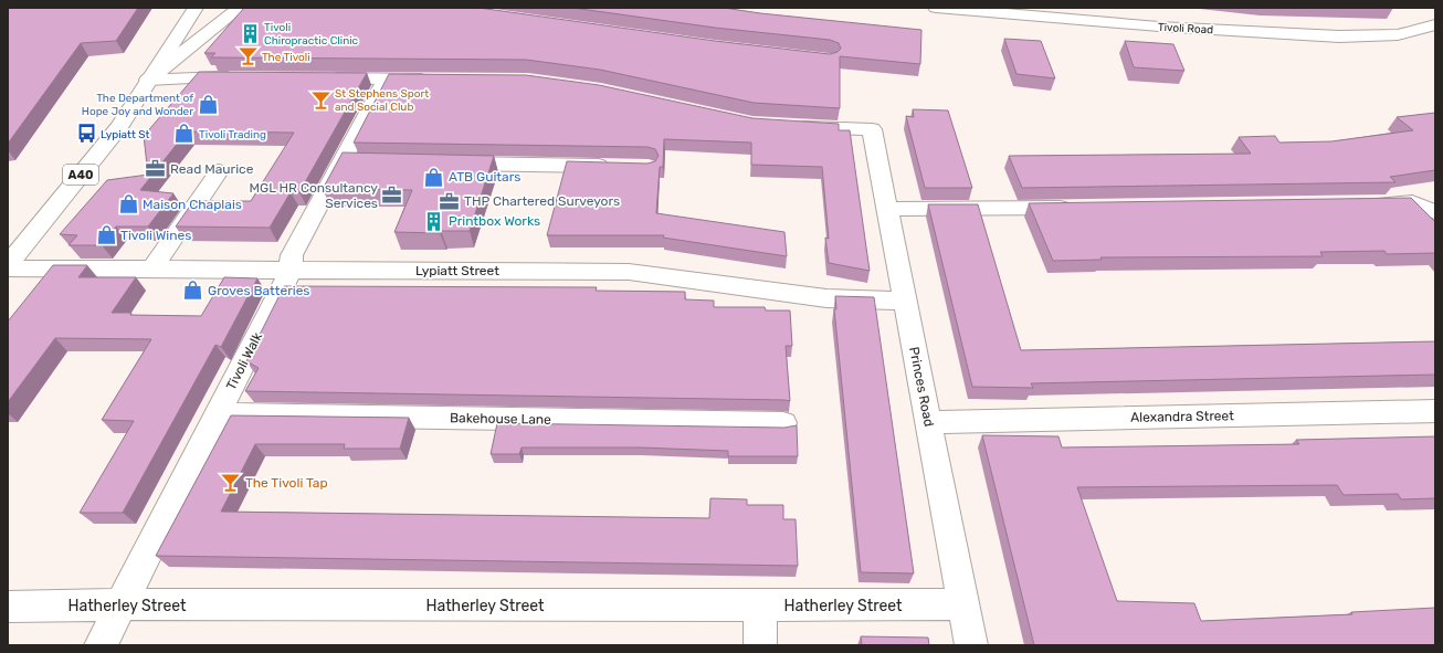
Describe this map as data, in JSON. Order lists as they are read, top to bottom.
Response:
{
  "streets": {
    "main road": [
      "Tivoli Road",
      "A40",
      "Lypiatt Street",
      "Tivoli Walk",
      "Princes Road",
      "Alexandra Street",
      "Bakehouse Lane",
      "Hatherley Street"
    ]
  },
  "crossings": [
    ["A40", "Lypiatt Street"],
    ["Lypiatt Street", "Tivoli Walk"],
    ["Lypiatt Street", "Princes Road"],
    ["Tivoli Walk", "Bakehouse Lane"],
    ["Tivoli Walk", "Hatherley Street"],
    ["Princes Road", "Alexandra Street"],
    ["Princes Road", "Hatherley Street"]
  ],
  "places": {
    "building": ["Tivoli Chiropractic Clinic", "Printbox Works"],
    "bar": ["The Tivoli", "St Stephens Sport and Social Club", "The Tivoli Tap"],
    "shop": [
      "The Department of Hope Joy and Wonder",
      "Tivoli Trading",
      "ATB Guitars",
      "Maison Chaplais",
      "Tivoli Wines",
      "Groves Batteries"
    ],
    "bus stop": ["Lypiatt St"],
    "office": ["Read Maurice", "MGL HR Consultancy Services", "THP Chartered Surveyors"]
  }
}
